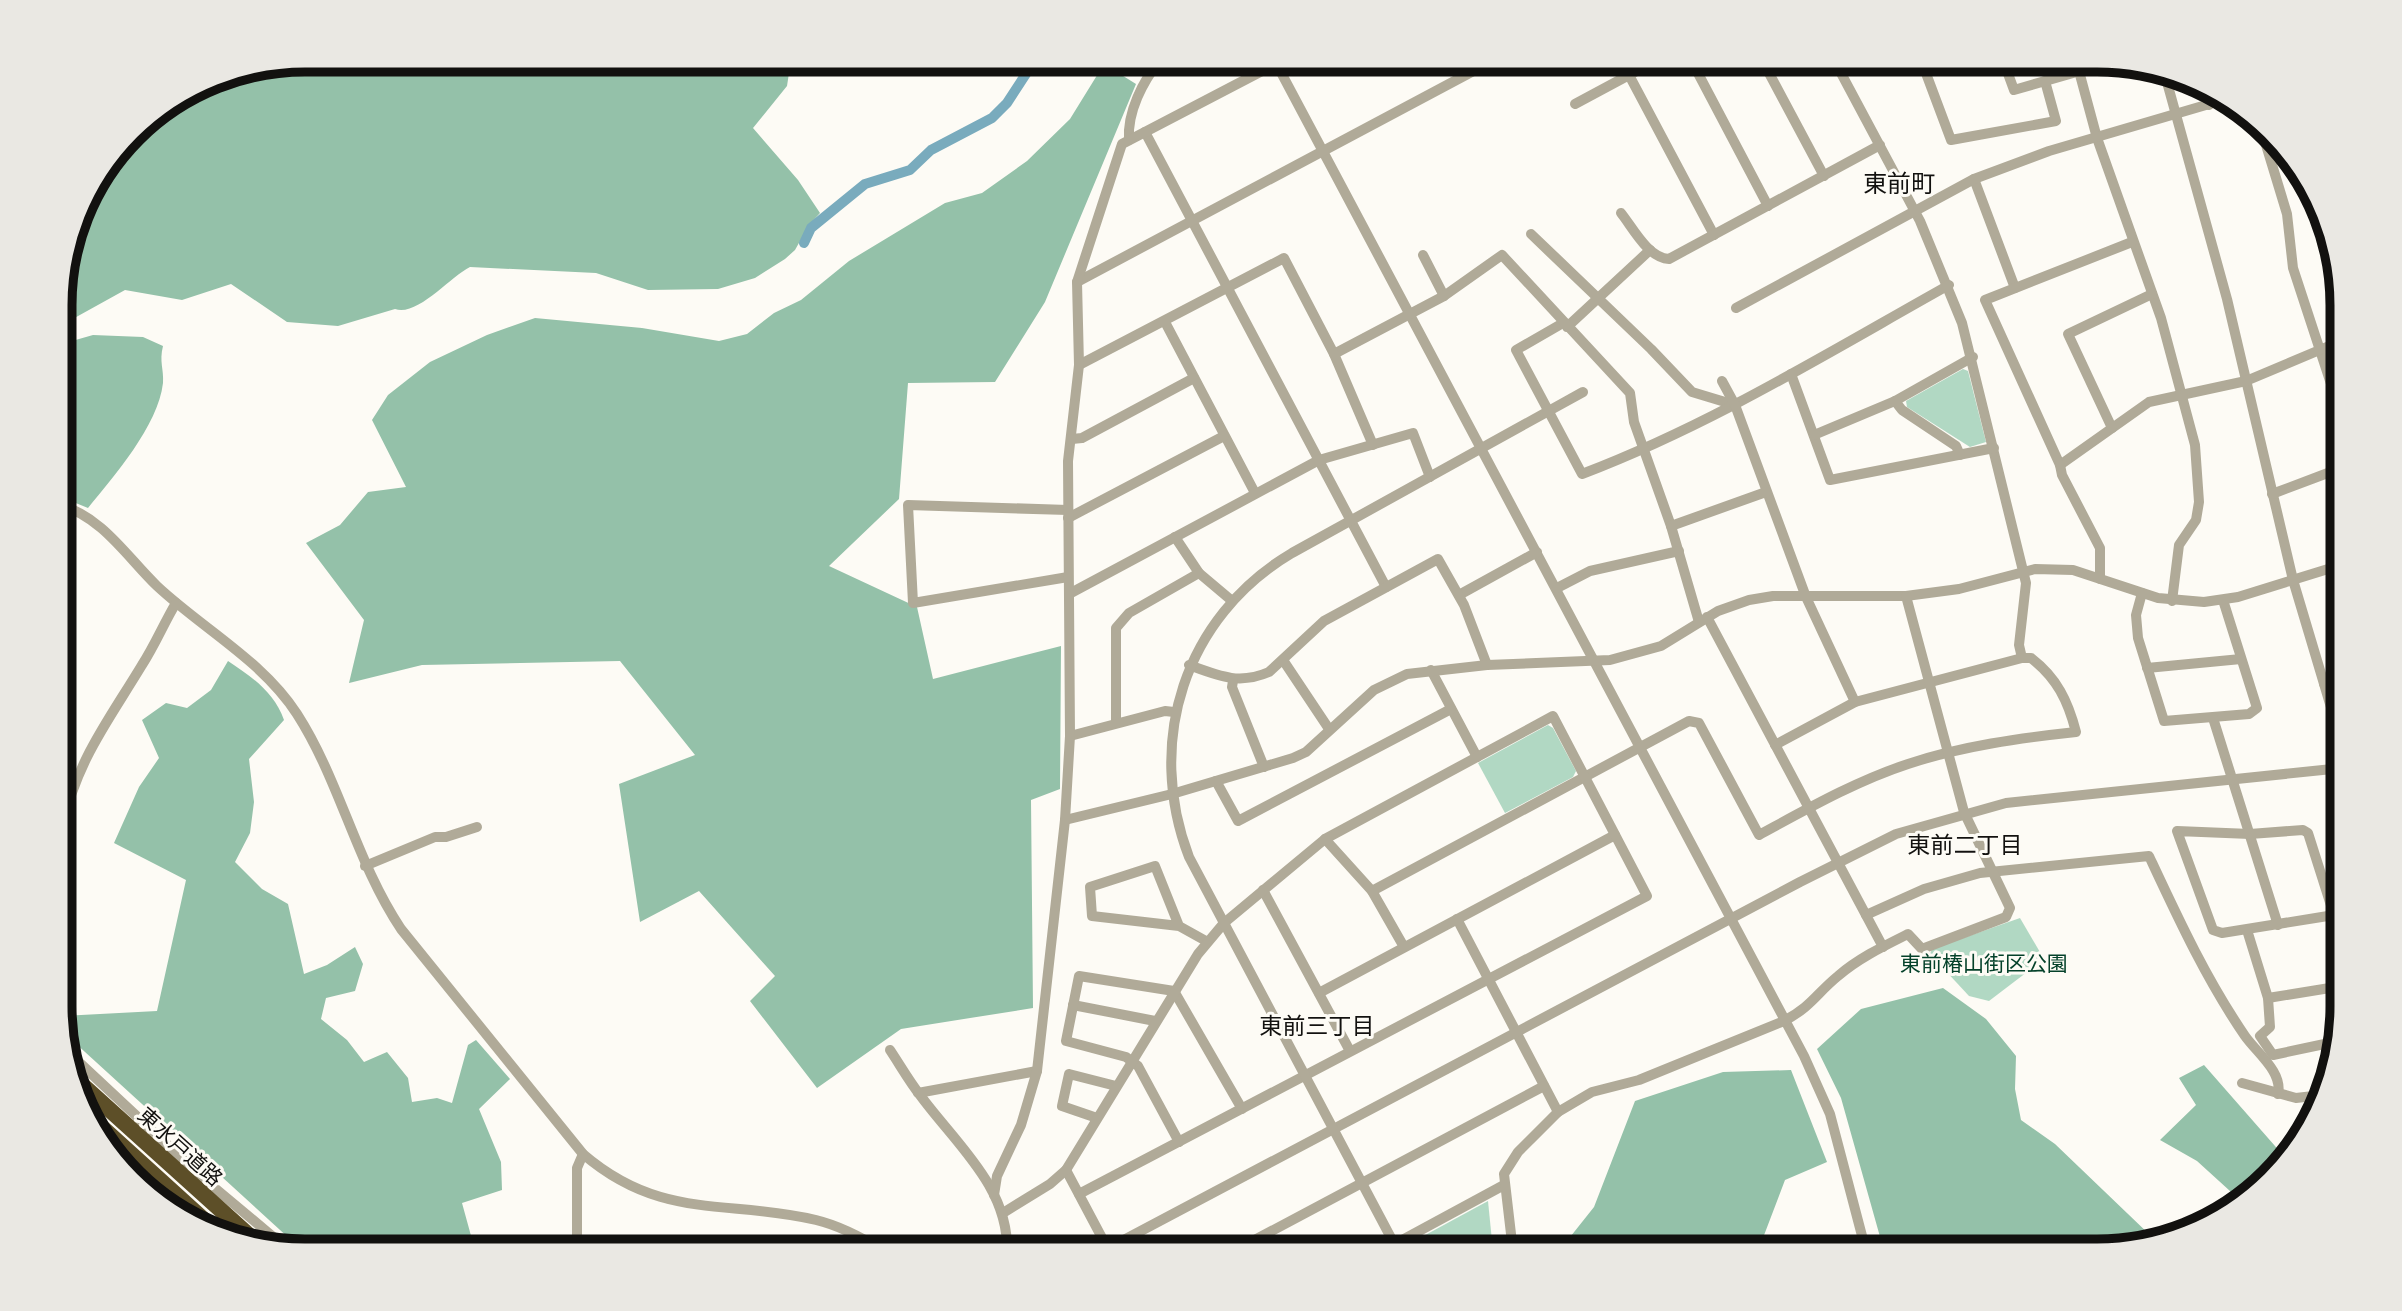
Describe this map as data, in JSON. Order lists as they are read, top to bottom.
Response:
{
  "streets": {
    "highway": ["東水戸道路"]
  },
  "districts": ["東前町", "東前二丁目", "東前三丁目"],
  "parks": ["東前椿山街区公園"]
}
